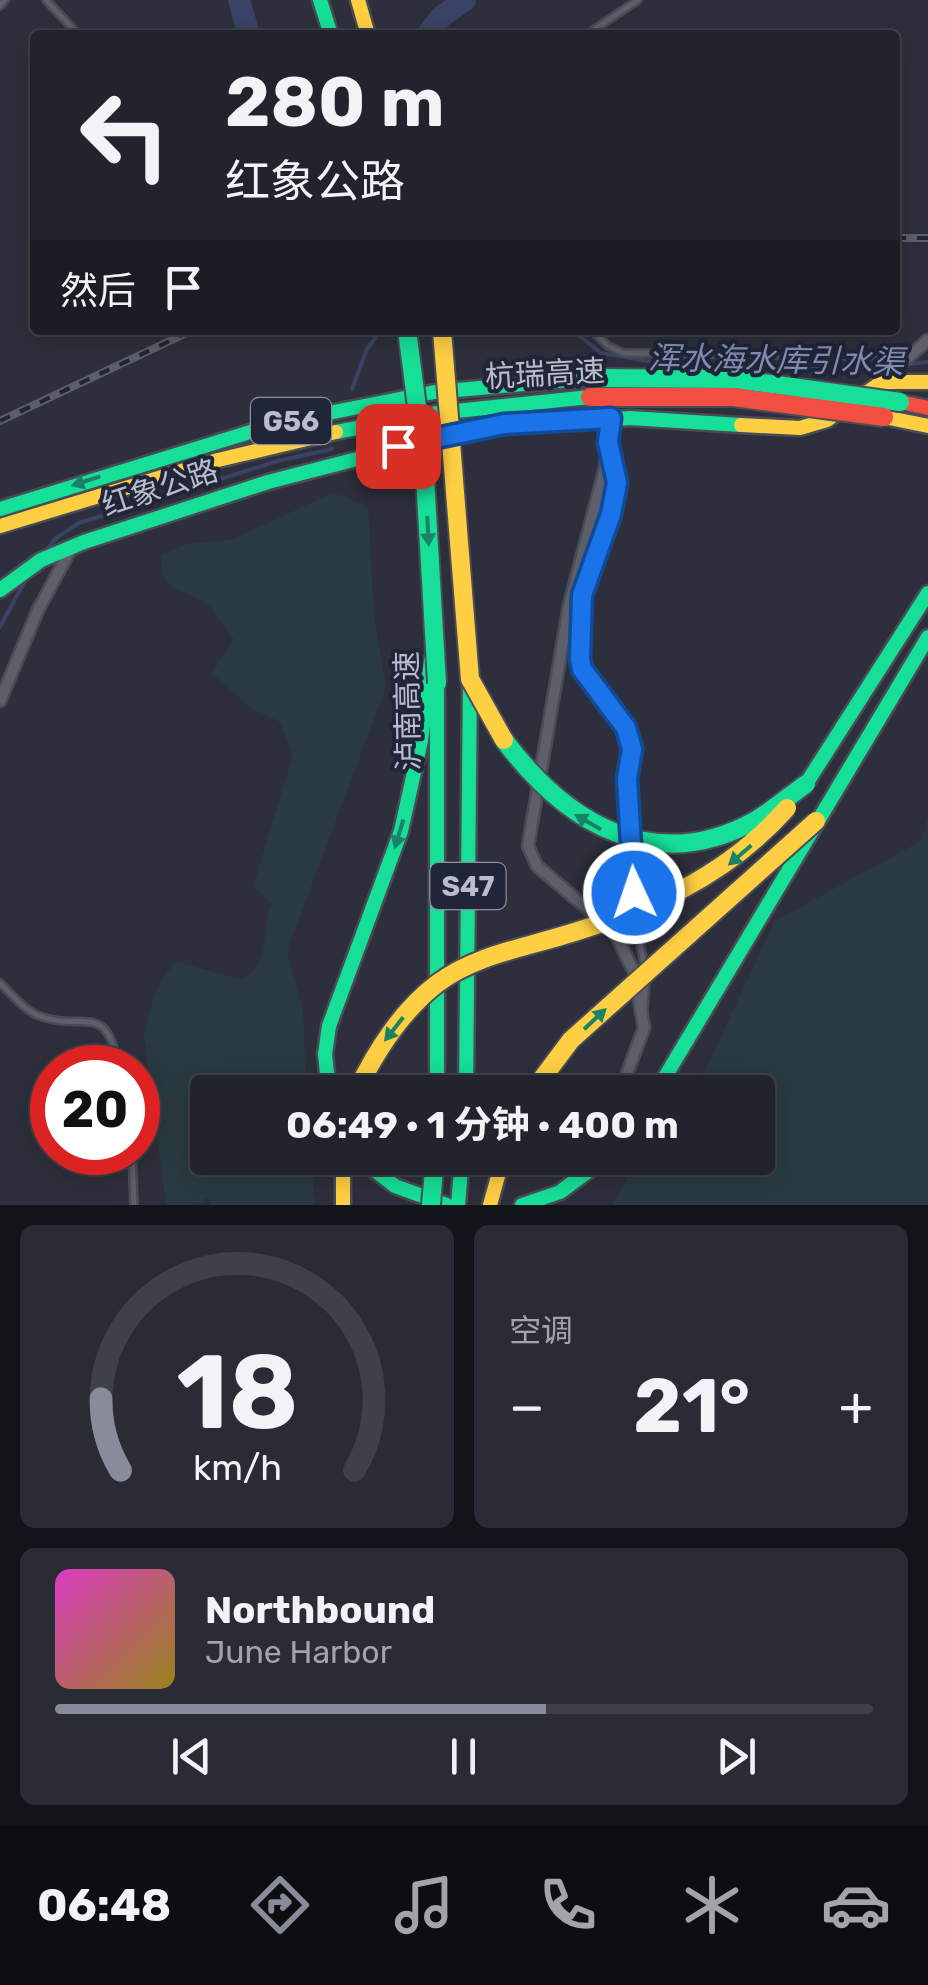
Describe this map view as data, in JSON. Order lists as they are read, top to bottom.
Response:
{
  "streets": {
    "main road": [
      "杭瑞高速",
      "G56",
      "红象公路",
      "泸南高速",
      "S47"
    ]
  },
  "water": ["浑水海水库引水渠"],
  "page": {
    "turn": ["280 m", "红象公路"],
    "then": "然后",
    "limit": "20",
    "trip": "06:49 · 1 分钟 · 400 m",
    "tile": "空调",
    "heat": ["−", "21°", "+"],
    "song": ["Northbound", "June Harbor"],
    "tabs": "06:48",
    "gauge": ["18", "km/h"]
  }
}
